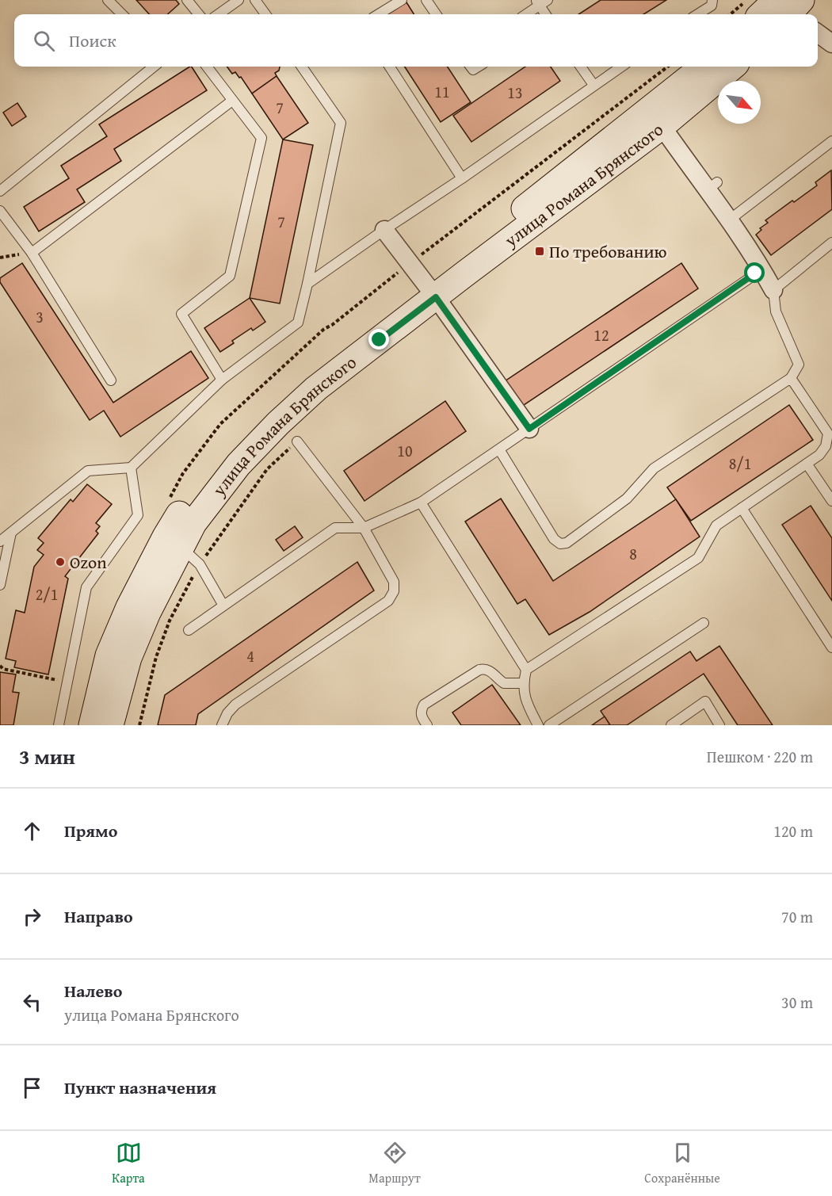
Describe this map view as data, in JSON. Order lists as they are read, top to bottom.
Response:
{
  "streets": {
    "main road": ["улица Романа Брянского"]
  },
  "places": {
    "transit": ["По требованию"],
    "other": ["Ozon"]
  },
  "house_numbers": [
    "11",
    "13",
    "7",
    "7",
    "3",
    "12",
    "10",
    "8/1",
    "8",
    "2/1",
    "4"
  ],
  "north": "bottom right",
  "page": {
    "search": "Поиск",
    "heading": ["3 мин", "Пешком · 220 m"],
    "list": [
      ["Прямо", "120 m"],
      ["Направо", "70 m"],
      ["Налево", "улица Романа Брянского", "30 m"],
      "Пункт назначения"
    ],
    "nav": ["Карта", "Маршрут", "Сохранённые"]
  }
}
